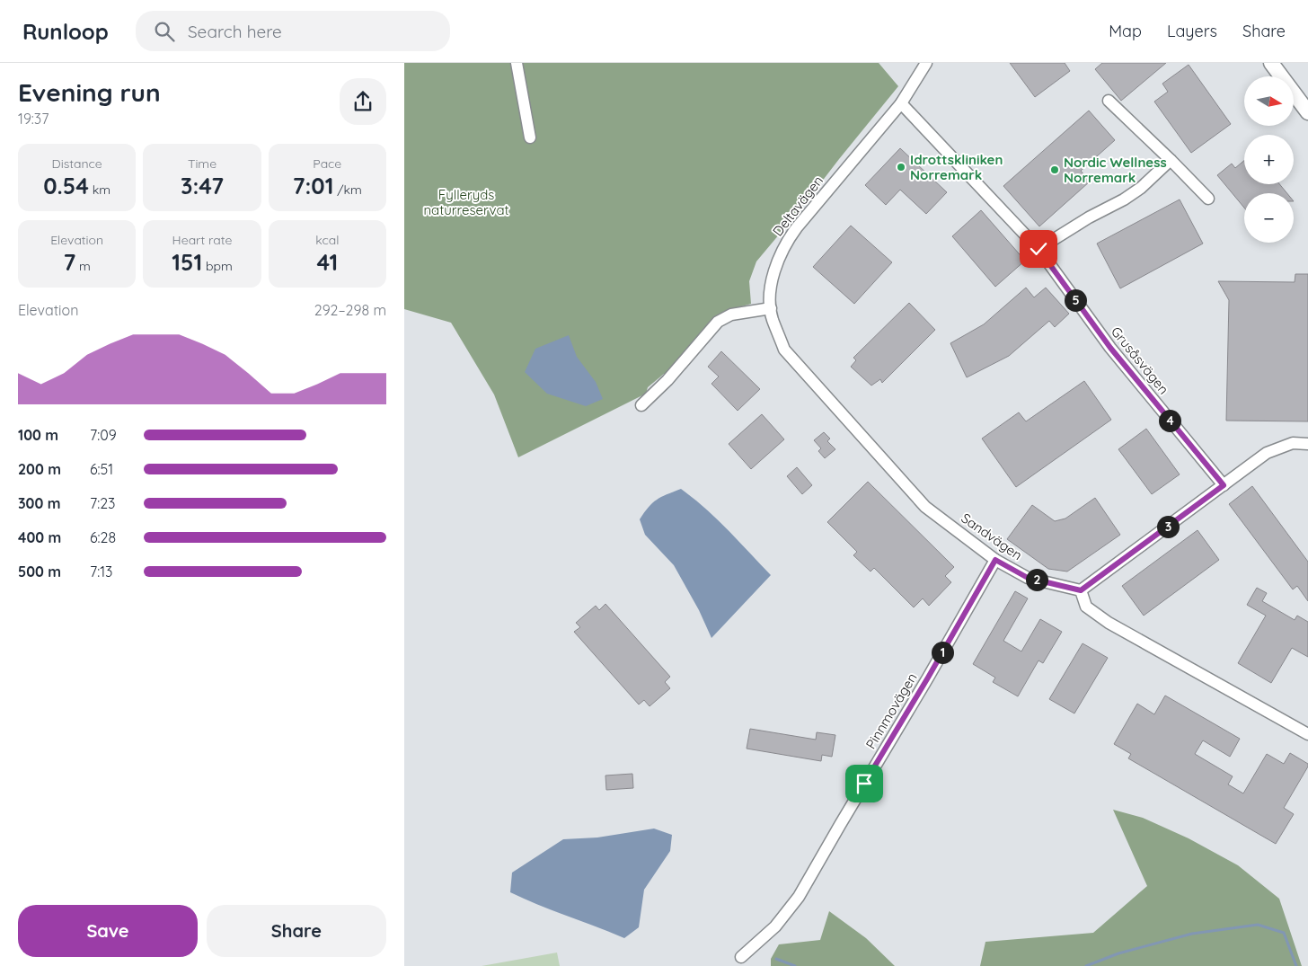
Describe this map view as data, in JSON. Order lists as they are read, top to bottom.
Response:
{
  "streets": {
    "street": [
      "Deltavägen",
      "Grusåsvägen",
      "Sandvägen",
      "Pinnmovägen"
    ]
  },
  "crossings": [
    ["Deltavägen", "Grusåsvägen"],
    ["Deltavägen", "Sandvägen"],
    ["Sandvägen", "Pinnmovägen"]
  ],
  "parks": ["Fylleryds naturreservat"],
  "places": ["Idrottskliniken Norremark", "Nordic Wellness Norremark"],
  "north": "right",
  "page": {
    "header": "Runloop",
    "search": "Search here",
    "nav": ["Map", "Layers", "Share"],
    "heading": ["Evening run", "19:37"],
    "map_buttons": ["+", "−"],
    "stats": [
      ["Distance", "0.54 km"],
      ["Time", "3:47"],
      ["Pace", "7:01 /km"],
      ["Elevation", "7 m"],
      ["Heart rate", "151 bpm"],
      ["kcal", "41"]
    ],
    "pins": [
      "5",
      "4",
      "3",
      "2",
      "1"
    ],
    "chart": ["Elevation", "292–298 m"],
    "list": [
      {
        "name": "100 m",
        "note": "7:09"
      },
      {
        "name": "200 m",
        "note": "6:51"
      },
      {
        "name": "300 m",
        "note": "7:23"
      },
      {
        "name": "400 m",
        "note": "6:28"
      },
      {
        "name": "500 m",
        "note": "7:13"
      }
    ],
    "buttons": ["Save", "Share"]
  }
}
